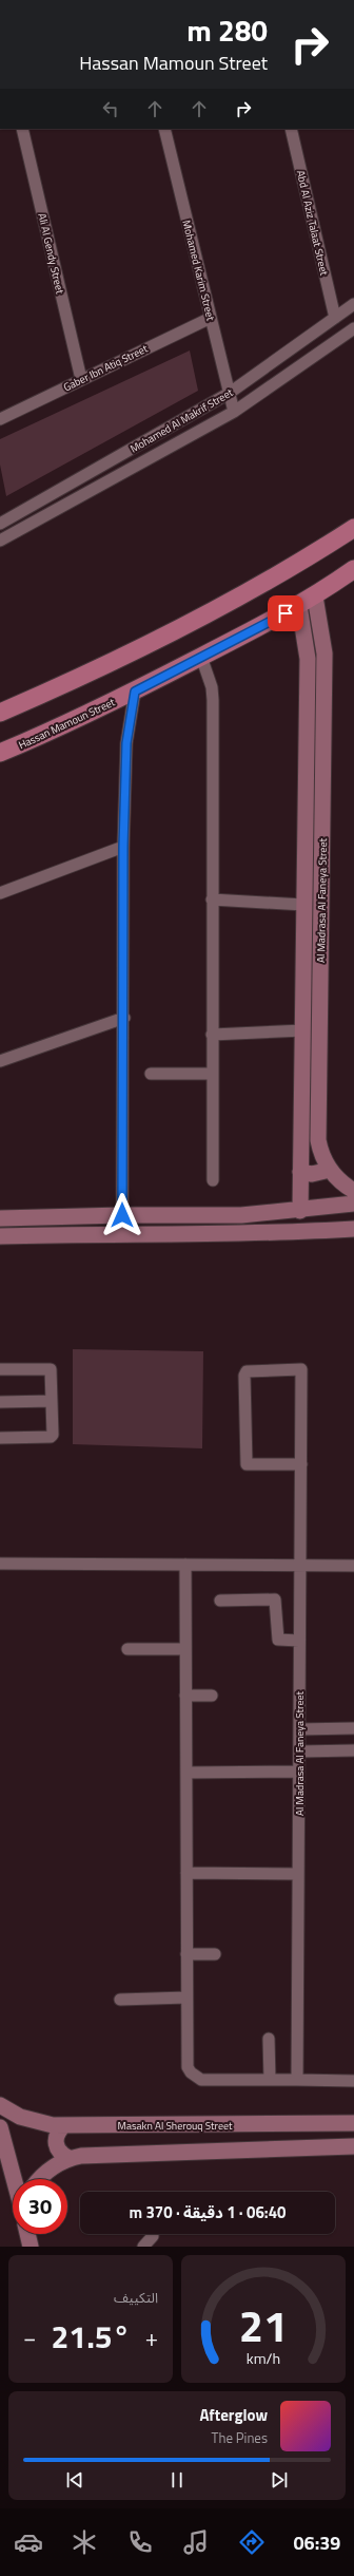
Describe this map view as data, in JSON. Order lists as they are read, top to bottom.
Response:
{
  "streets": {
    "main road": ["Hassan Mamoun Street", "Al Madrasa Al Faneya Street", "Masakn Al Sherouq Street"],
    "street": [
      "Abd Al Aziz Talaat Street",
      "Ali Al Gendy Street",
      "Mohamed Karim Street",
      "Gaber Ibn Atiq Street",
      "Mohamed Al Makrif Street"
    ]
  },
  "crossings": [
    ["Abd Al Aziz Talaat Street", "Mohamed Al Makrif Street"],
    ["Ali Al Gendy Street", "Gaber Ibn Atiq Street"],
    ["Mohamed Karim Street", "Gaber Ibn Atiq Street"],
    ["Mohamed Karim Street", "Mohamed Al Makrif Street"],
    ["Hassan Mamoun Street", "Al Madrasa Al Faneya Street"]
  ],
  "page": {
    "turn": ["280 m", "Hassan Mamoun Street"],
    "limit": "30",
    "trip": "06:40 · 1 دقيقة · 370 m",
    "tile": "التكييف",
    "heat": ["−", "21.5°", "+"],
    "song": ["Afterglow", "The Pines"],
    "tabs": "06:39",
    "gauge": ["21", "km/h"]
  }
}
